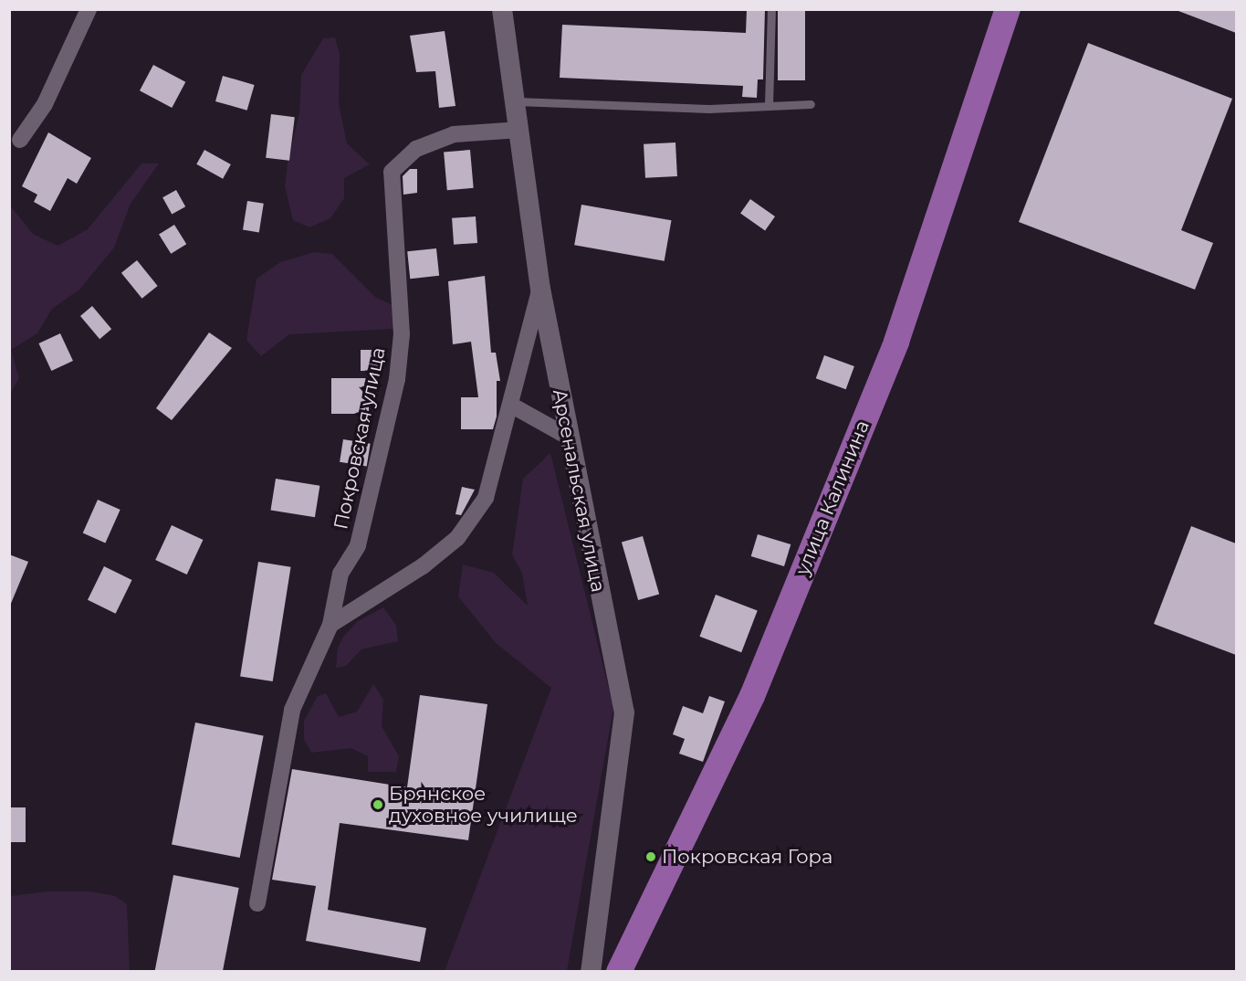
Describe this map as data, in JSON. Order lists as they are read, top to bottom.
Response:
{
  "streets": {
    "main road": ["улица Калинина"],
    "street": ["Покровская улица", "Арсенальская улица"]
  },
  "crossings": [
    ["Покровская улица", "Арсенальская улица"]
  ],
  "places": ["Брянское духовное училище", "Покровская Гора"]
}
